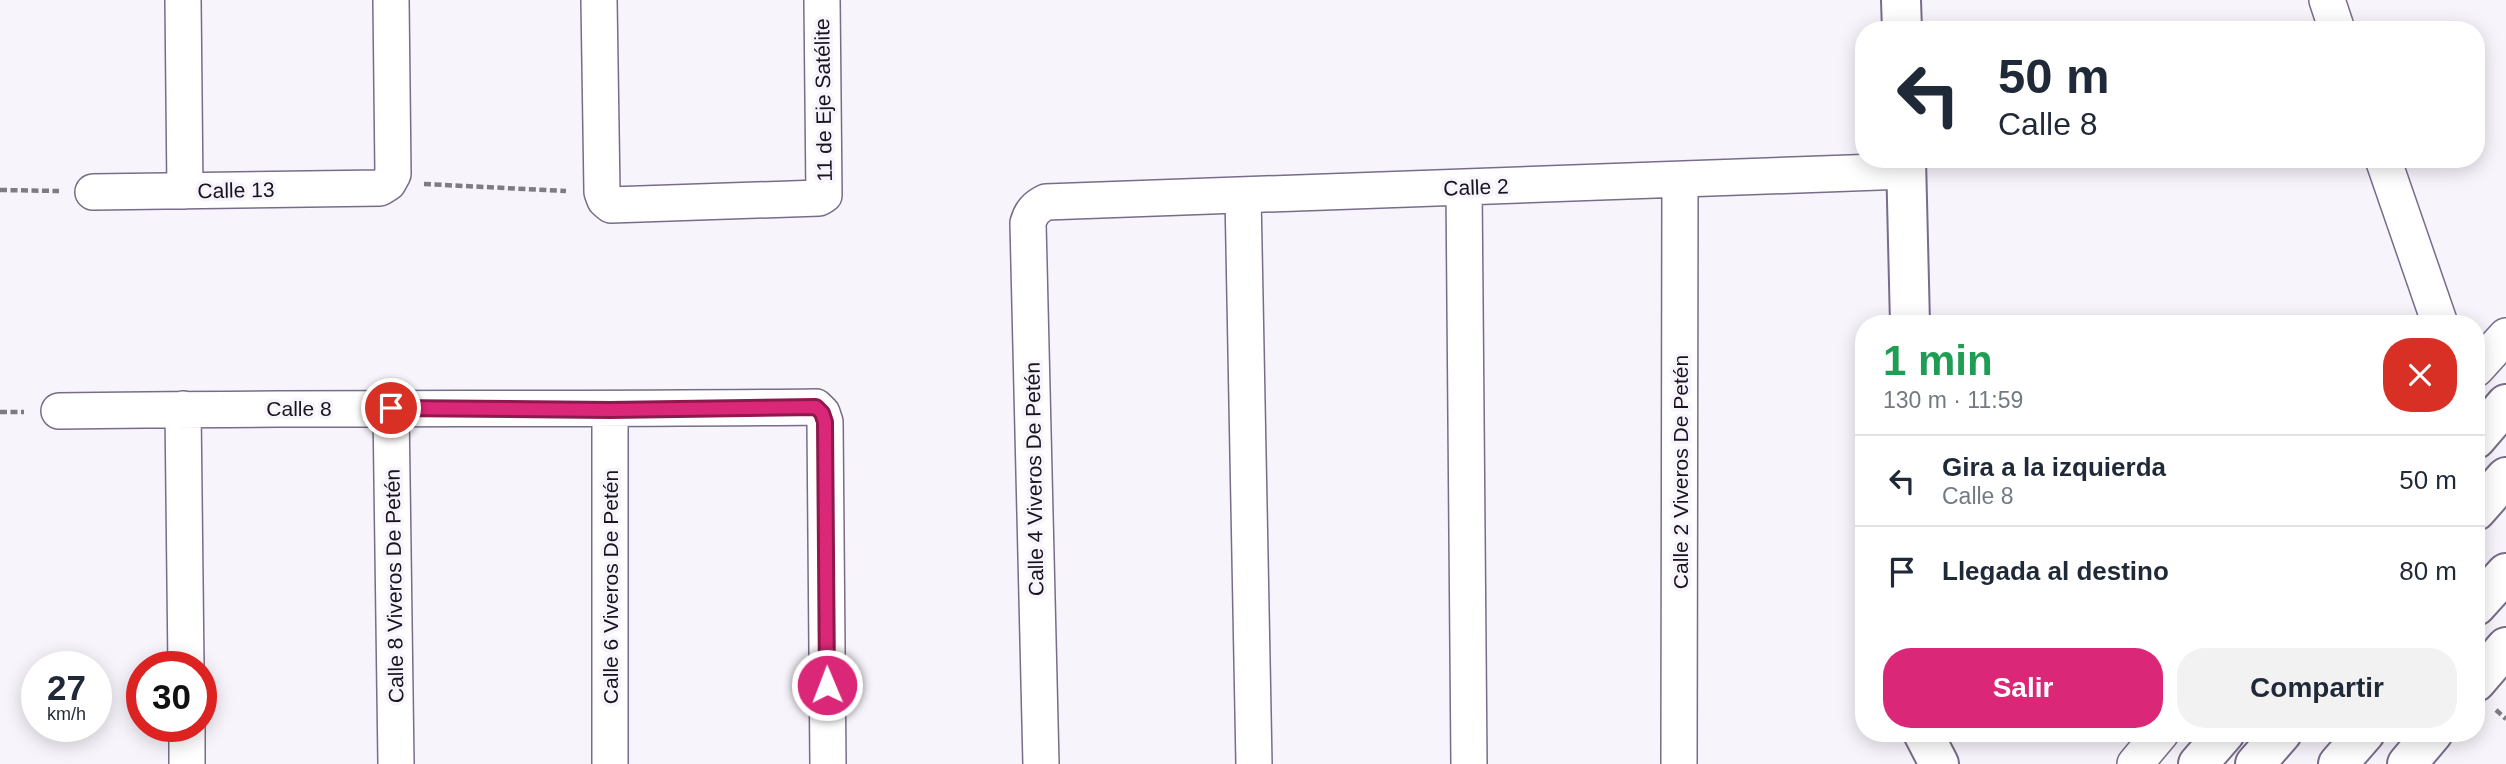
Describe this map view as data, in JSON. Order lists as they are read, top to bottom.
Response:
{
  "streets": {
    "street": [
      "11 de Eje Satélite",
      "Calle 2",
      "Calle 13",
      "Calle 8",
      "Calle 2 Viveros De Petén",
      "Calle 4 Viveros De Petén",
      "Calle 8 Viveros De Petén",
      "Calle 6 Viveros De Petén"
    ]
  },
  "crossings": [
    ["Calle 2", "Calle 2 Viveros De Petén"],
    ["Calle 2", "Calle 4 Viveros De Petén"],
    ["Calle 8", "Calle 8 Viveros De Petén"],
    ["Calle 8", "Calle 6 Viveros De Petén"]
  ],
  "page": {
    "turn": ["50 m", "Calle 8"],
    "heading": ["1 min", "130 m · 11:59"],
    "list": [
      {
        "name": "Gira a la izquierda",
        "note": "Calle 8",
        "value": "50 m"
      },
      {
        "name": "Llegada al destino",
        "value": "80 m"
      }
    ],
    "buttons": ["Salir", "Compartir"],
    "speed": "27 km/h",
    "limit": "30"
  }
}
